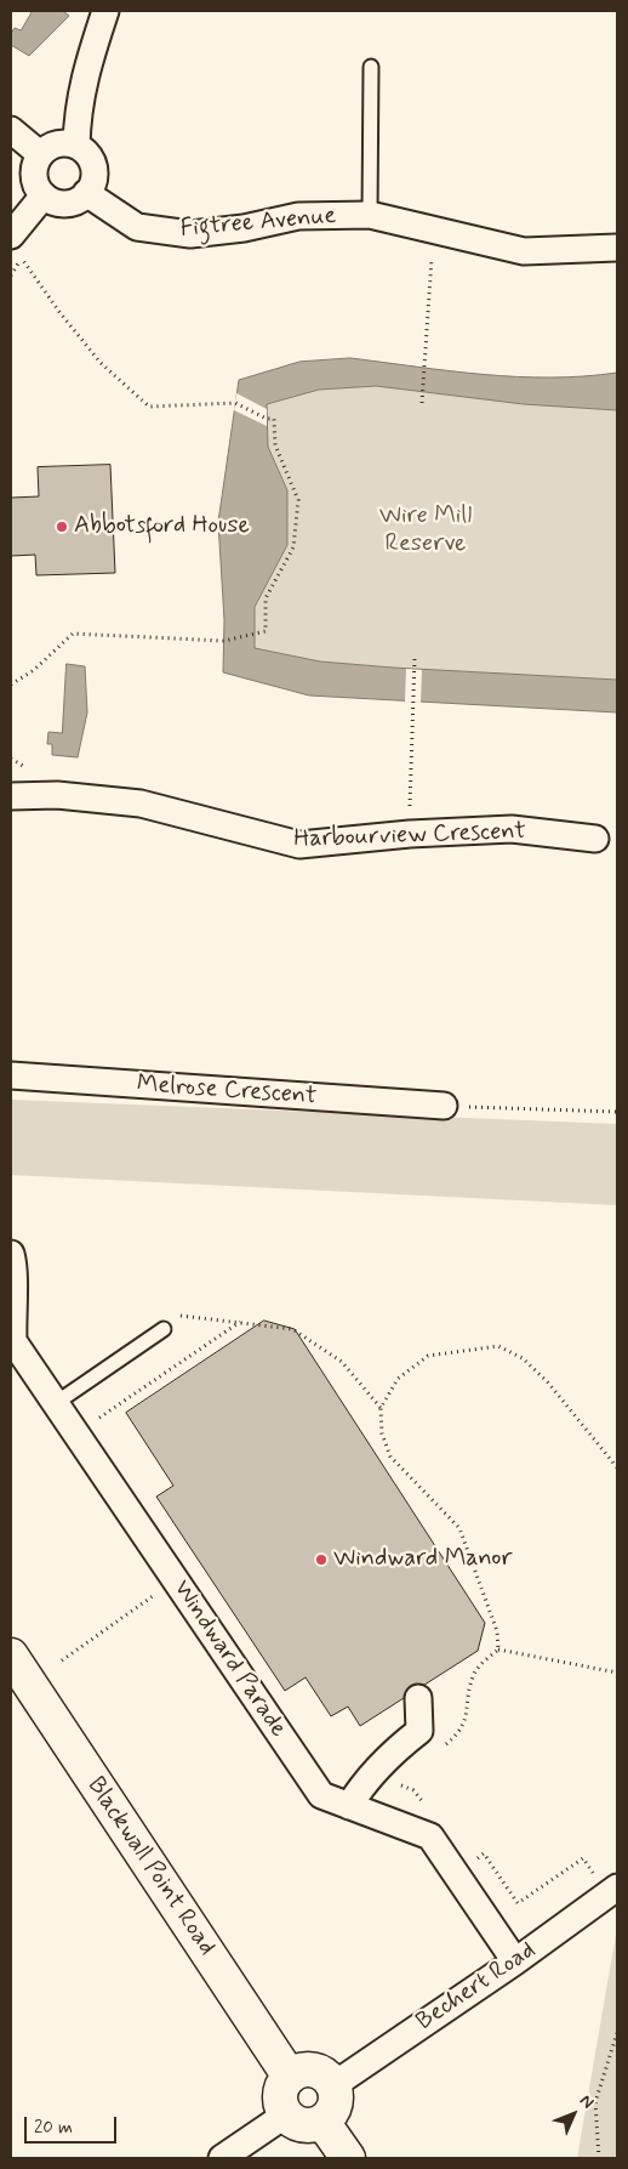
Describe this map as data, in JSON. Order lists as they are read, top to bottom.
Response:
{
  "streets": {
    "street": [
      "Figtree Avenue",
      "Harbourview Crescent",
      "Melrose Crescent",
      "Windward Parade",
      "Blackwall Point Road",
      "Bechert Road"
    ]
  },
  "crossings": [
    ["Windward Parade", "Bechert Road"],
    ["Blackwall Point Road", "Bechert Road"]
  ],
  "parks": ["Wire Mill Reserve"],
  "places": ["Abbotsford House", "Windward Manor"],
  "scale_bar": "20 m",
  "north": "top right"
}
